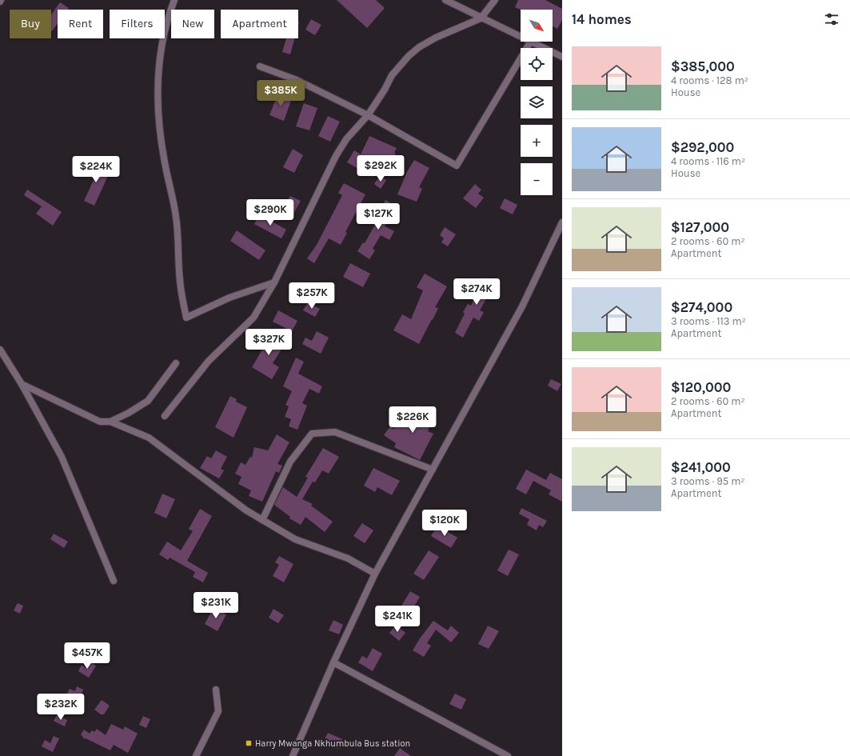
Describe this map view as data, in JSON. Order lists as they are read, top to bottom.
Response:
{
  "places": {
    "transit": ["Harry Mwanga Nkhumbula Bus station"]
  },
  "north": "bottom right",
  "page": {
    "heading": "14 homes",
    "map_buttons": ["+", "−"],
    "chip": [
      "Buy",
      "Rent",
      "Filters",
      "New",
      "Apartment"
    ],
    "list": [
      {
        "name": "$385,000",
        "note": "4 rooms · 128 m² · House"
      },
      {
        "name": "$292,000",
        "note": "4 rooms · 116 m² · House"
      },
      {
        "name": "$127,000",
        "note": "2 rooms · 60 m² · Apartment"
      },
      {
        "name": "$274,000",
        "note": "3 rooms · 113 m² · Apartment"
      },
      {
        "name": "$120,000",
        "note": "2 rooms · 60 m² · Apartment"
      },
      {
        "name": "$241,000",
        "note": "3 rooms · 95 m² · Apartment"
      }
    ],
    "price": [
      "$385K",
      "$292K",
      "$224K",
      "$290K",
      "$127K",
      "$274K",
      "$257K",
      "$327K",
      "$226K",
      "$120K",
      "$231K",
      "$241K",
      "$457K",
      "$232K"
    ]
  }
}
